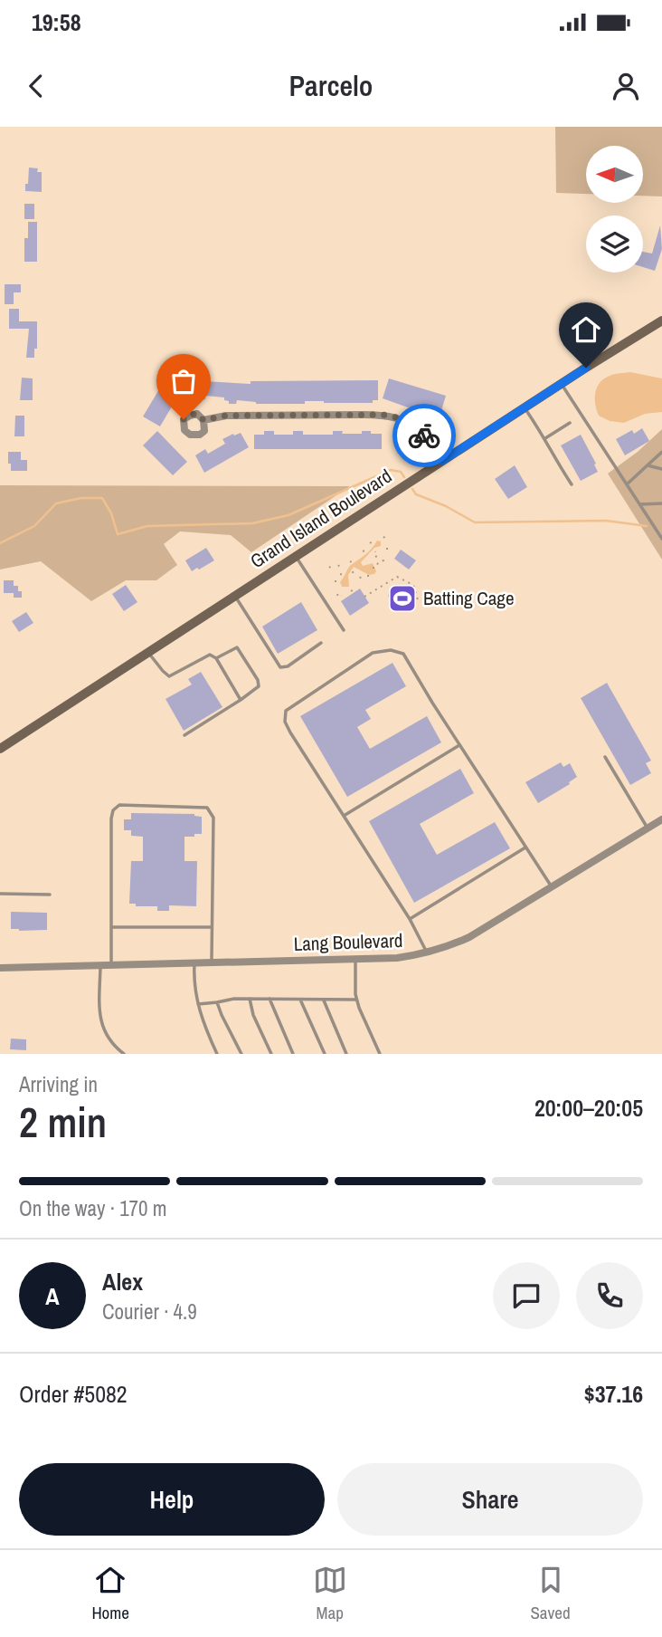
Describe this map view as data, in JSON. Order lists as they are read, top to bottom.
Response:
{
  "streets": {
    "main road": ["Grand Island Boulevard"],
    "street": ["Lang Boulevard"]
  },
  "places": {
    "sports": ["Batting Cage"]
  },
  "north": "left",
  "page": {
    "status": "19:58",
    "header": "Parcelo",
    "heading": ["2 min", "Arriving in", "20:00–20:05"],
    "panel": [
      "Alex",
      "Courier · 4.9",
      "Order #5082",
      "$37.16"
    ],
    "bar": "On the way · 170 m",
    "round": "A",
    "buttons": ["Help", "Share"],
    "tabs": ["Home", "Map", "Saved"]
  }
}
